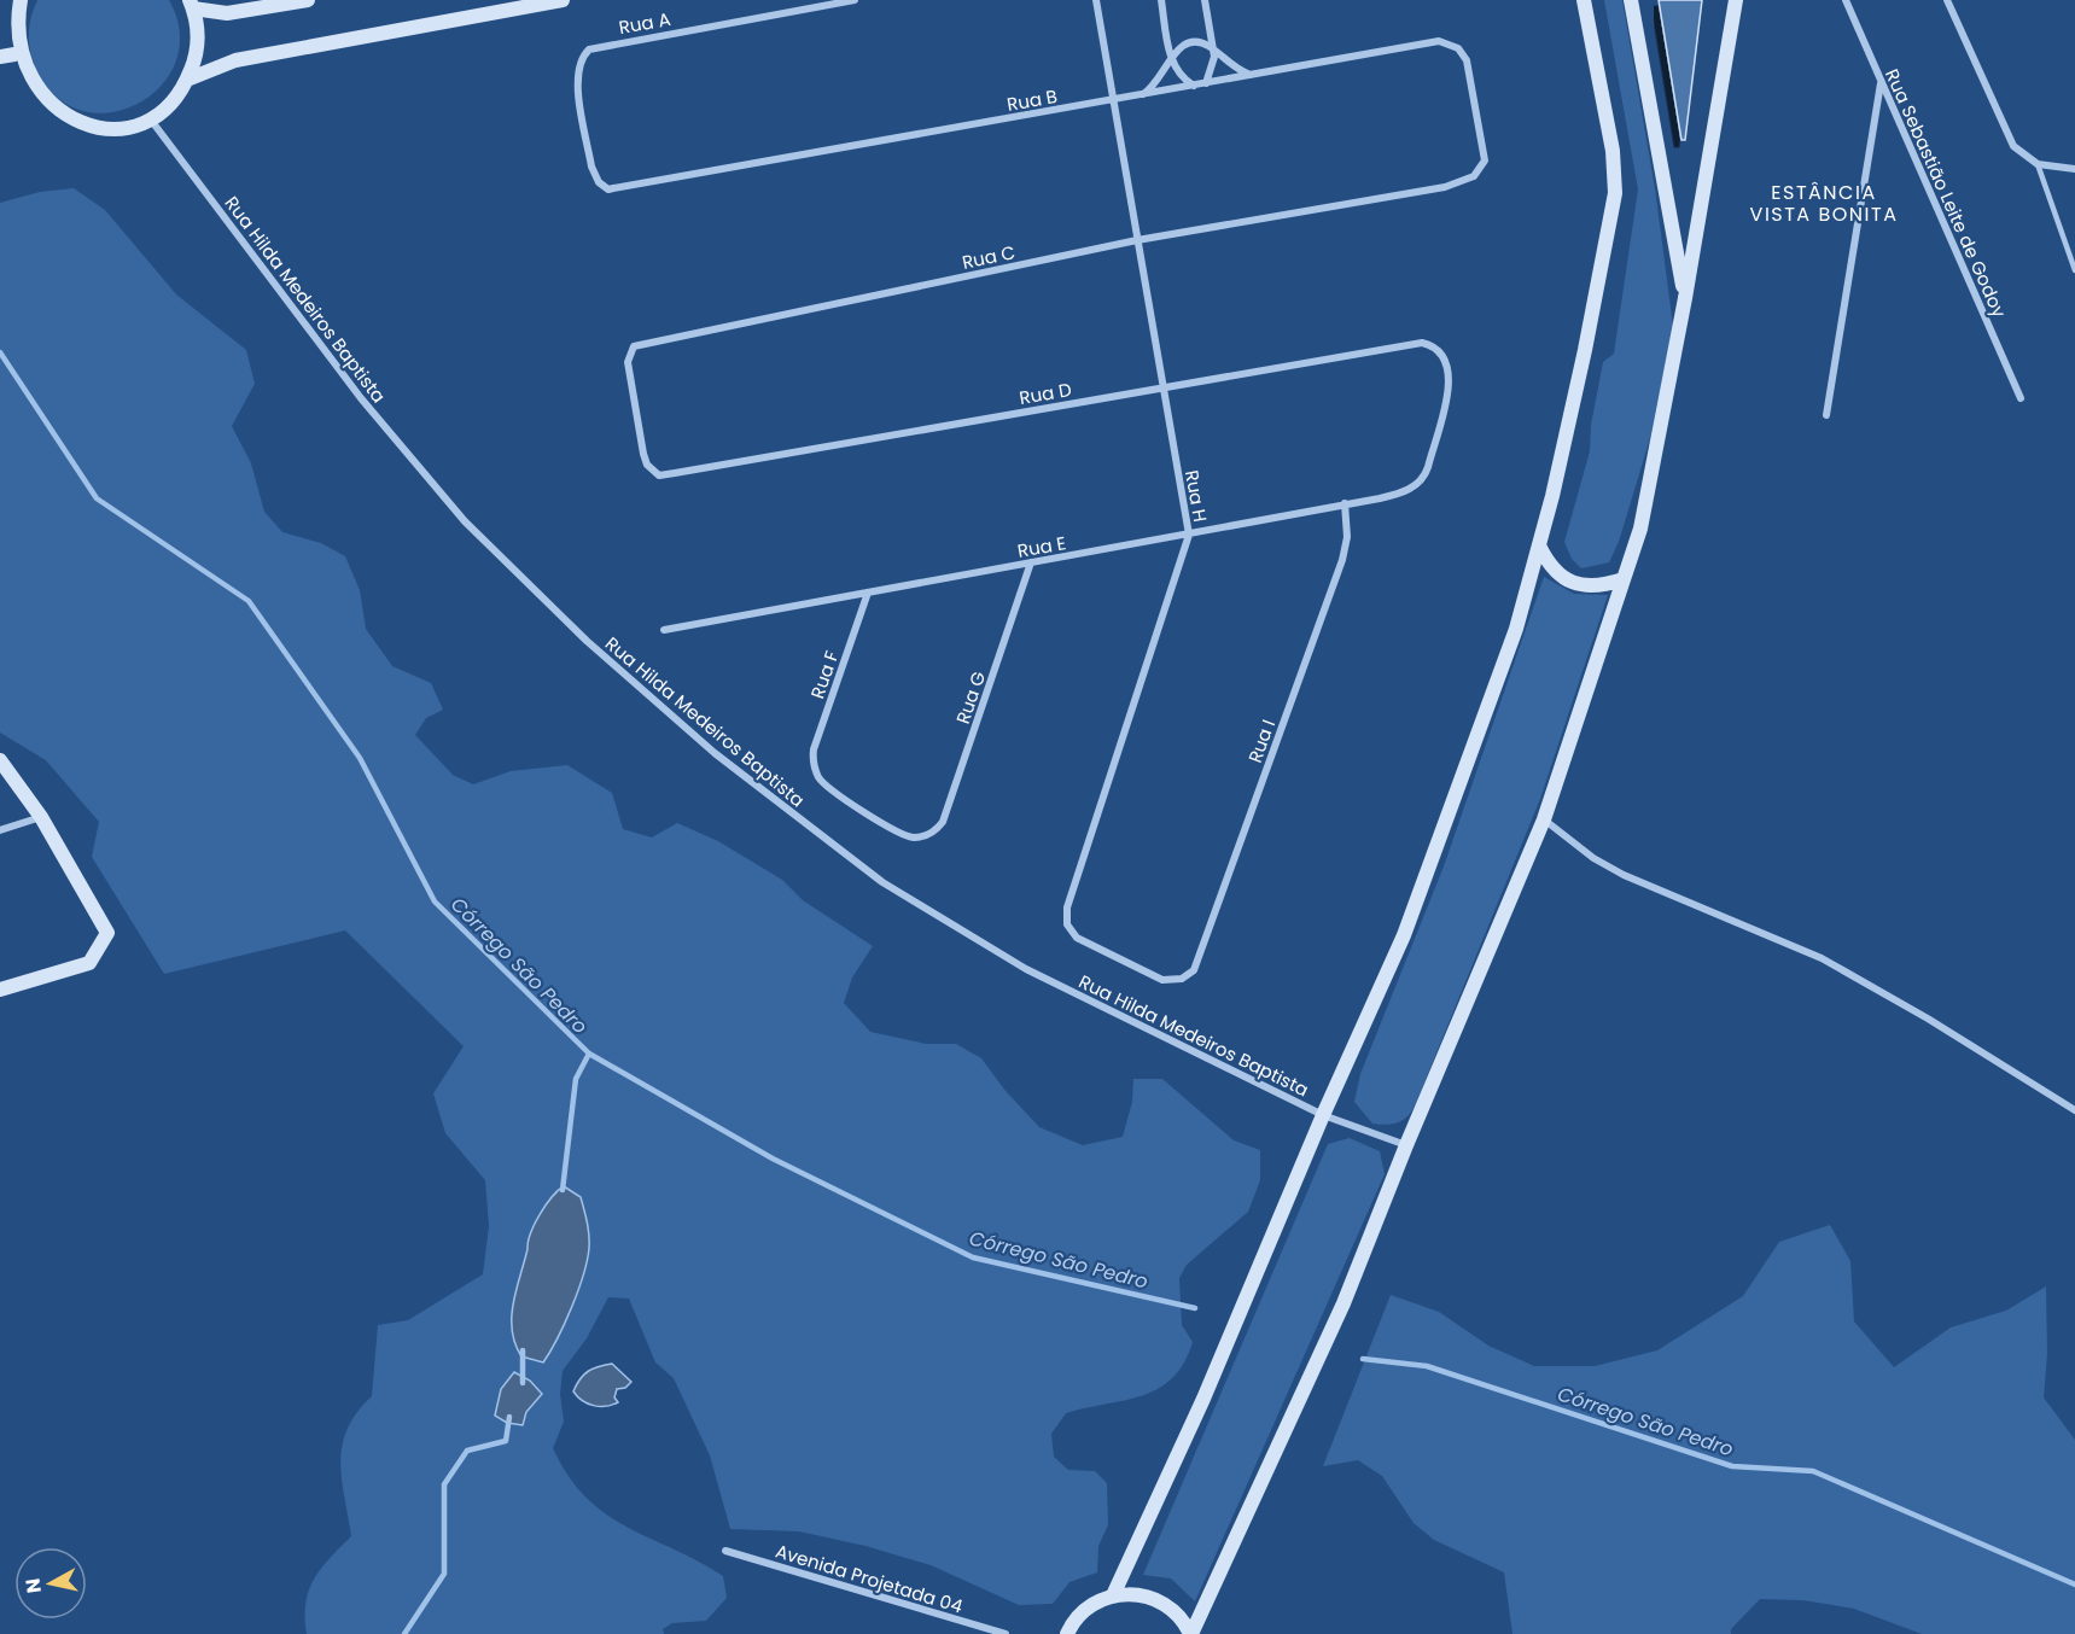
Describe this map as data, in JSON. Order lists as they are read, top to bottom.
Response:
{
  "streets": {
    "street": [
      "Rua A",
      "Rua B",
      "Rua Sebastião Leite de Godoy",
      "Rua C",
      "Rua Hilda Medeiros Baptista",
      "Rua D",
      "Rua H",
      "Rua E",
      "Rua F",
      "Rua G",
      "Rua I",
      "Avenida Projetada 04"
    ]
  },
  "crossings": [
    ["Rua A", "Rua B"],
    ["Rua B", "Rua C"],
    ["Rua B", "Rua H"],
    ["Rua C", "Rua D"],
    ["Rua C", "Rua H"],
    ["Rua D", "Rua H"],
    ["Rua D", "Rua E"],
    ["Rua H", "Rua E"],
    ["Rua H", "Rua I"],
    ["Rua E", "Rua F"],
    ["Rua E", "Rua G"],
    ["Rua E", "Rua I"],
    ["Rua F", "Rua G"]
  ],
  "districts": ["ESTÂNCIA VISTA BONITA"],
  "water": ["Córrego São Pedro"],
  "north": "left"
}
